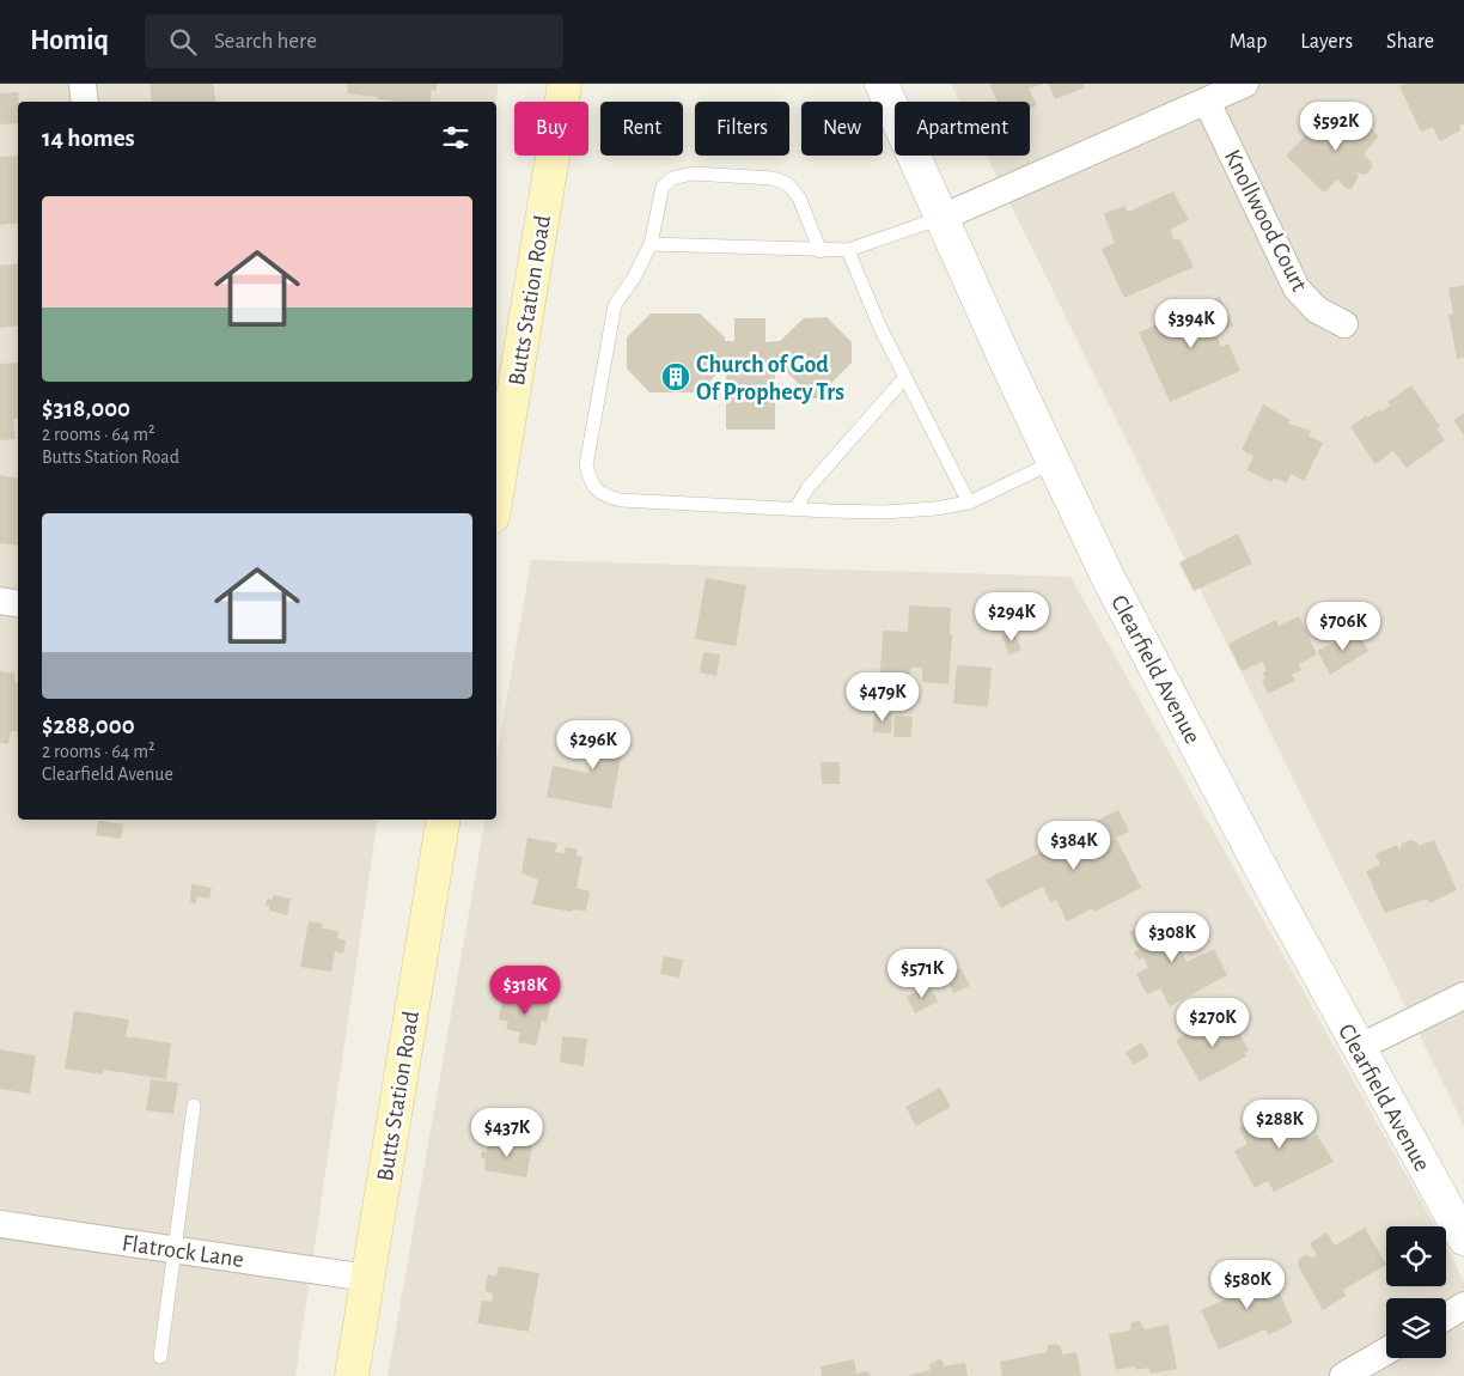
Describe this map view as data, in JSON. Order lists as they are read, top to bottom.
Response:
{
  "streets": {
    "main road": ["Butts Station Road"],
    "street": ["Knollwood Court", "Clearfield Avenue", "Flatrock Lane"]
  },
  "crossings": [
    ["Butts Station Road", "Flatrock Lane"]
  ],
  "places": {
    "building": ["Church of God Of Prophecy Trs"]
  },
  "page": {
    "header": "Homiq",
    "search": "Search here",
    "nav": ["Map", "Layers", "Share"],
    "price": [
      "$592K",
      "$394K",
      "$294K",
      "$706K",
      "$479K",
      "$296K",
      "$384K",
      "$308K",
      "$571K",
      "$318K",
      "$270K",
      "$288K",
      "$437K",
      "$580K"
    ],
    "chip": [
      "Buy",
      "Rent",
      "Filters",
      "New",
      "Apartment"
    ],
    "heading": "14 homes",
    "list": [
      {
        "name": "$318,000",
        "note": "2 rooms · 64 m² · Butts Station Road"
      },
      {
        "name": "$288,000",
        "note": "2 rooms · 64 m² · Clearfield Avenue"
      }
    ]
  }
}
